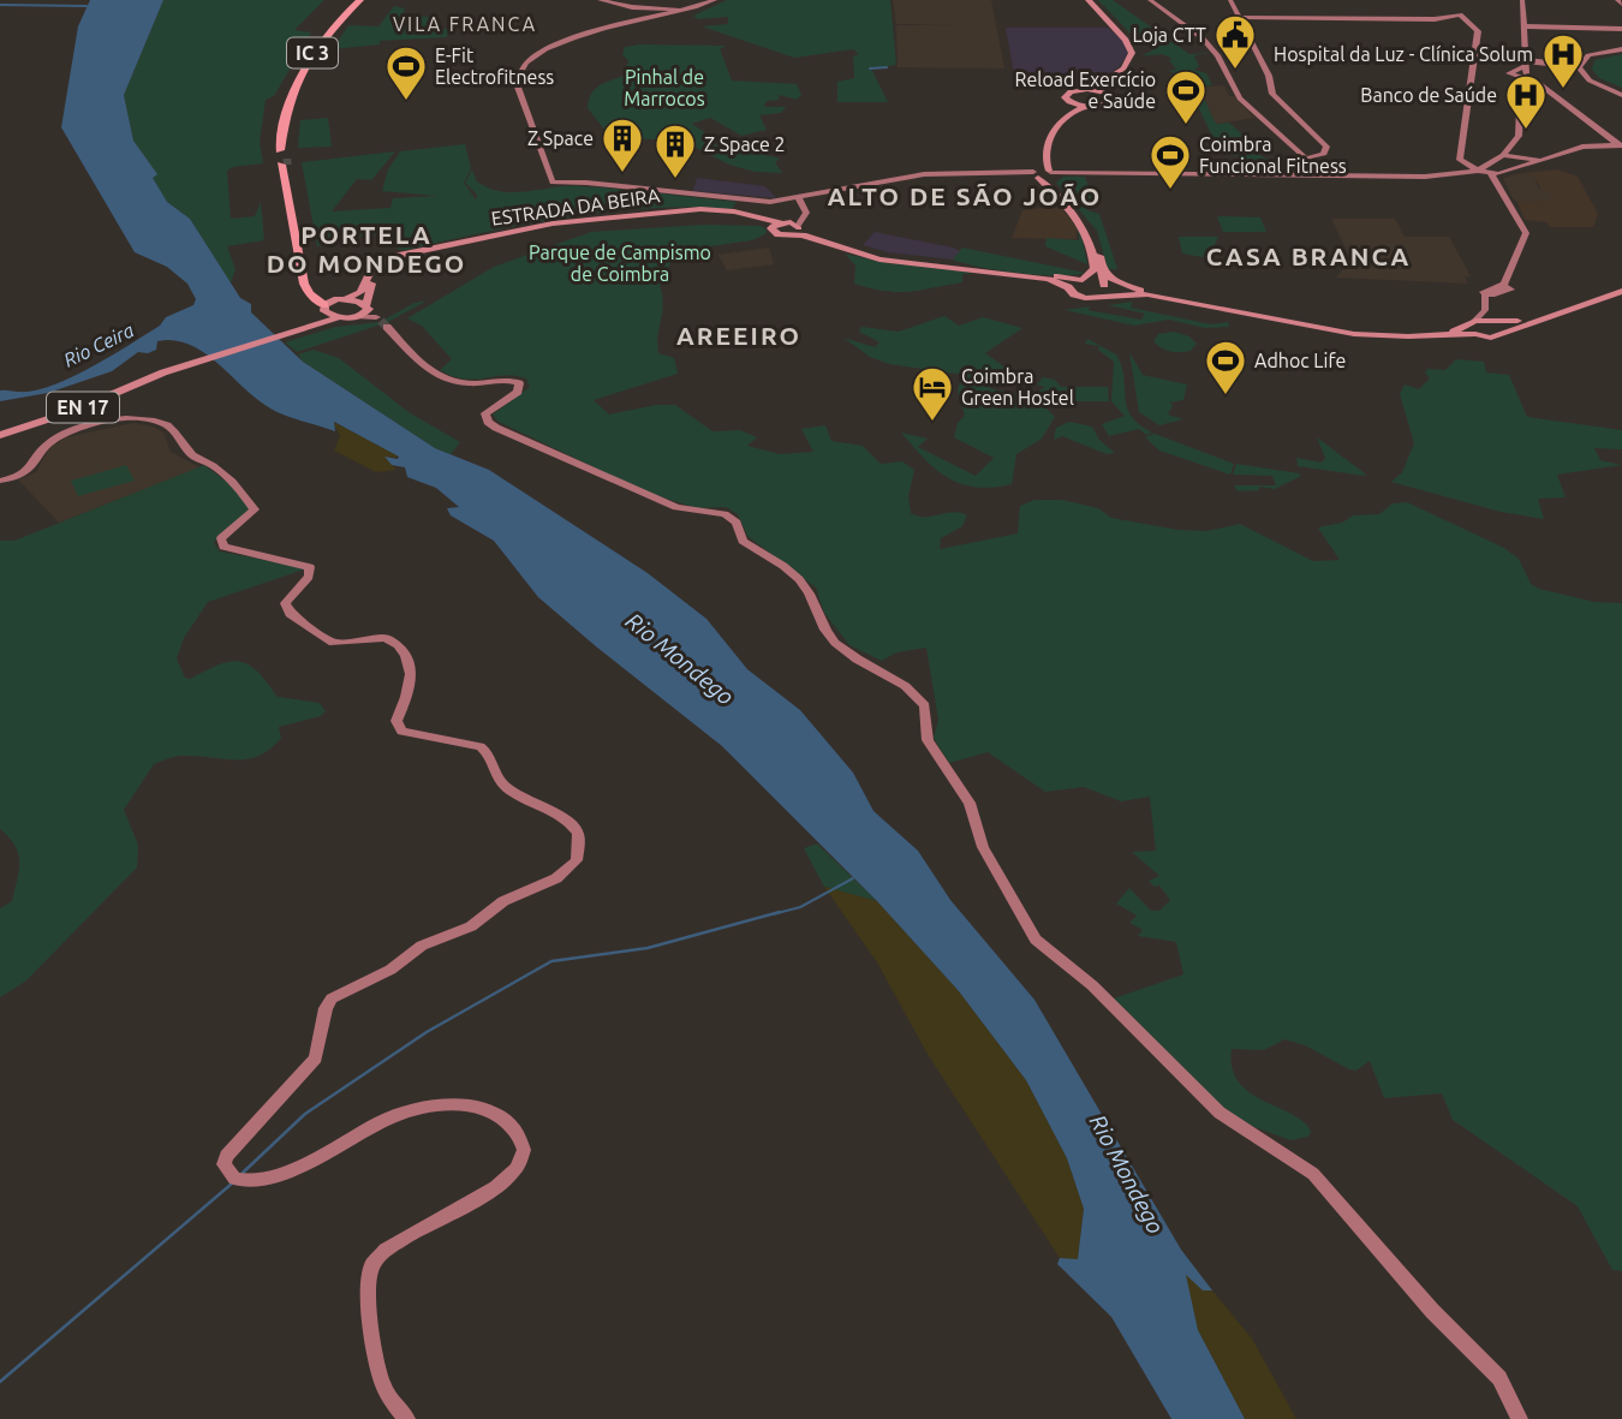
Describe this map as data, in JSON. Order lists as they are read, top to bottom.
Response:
{
  "streets": {
    "highway": ["IC 3"],
    "main road": ["ESTRADA DA BEIRA", "EN 17"]
  },
  "crossings": [
    ["IC 3", "ESTRADA DA BEIRA"]
  ],
  "districts": [
    "VILA FRANCA",
    "ALTO DE SÃO JOÃO",
    "PORTELA DO MONDEGO",
    "CASA BRANCA",
    "AREEIRO"
  ],
  "water": ["Rio Ceira", "Rio Mondego"],
  "parks": ["Pinhal de Marrocos", "Parque de Campismo de Coimbra"],
  "places": {
    "public building": ["Loja CTT"],
    "hospital": ["Hospital da Luz - Clínica Solum", "Banco de Saúde"],
    "sports": [
      "E-Fit Electrofitness",
      "Reload Exercício e Saúde",
      "Coimbra Funcional Fitness",
      "Adhoc Life"
    ],
    "building": ["Z Space", "Z Space 2"],
    "hotel": ["Coimbra Green Hostel"]
  }
}
